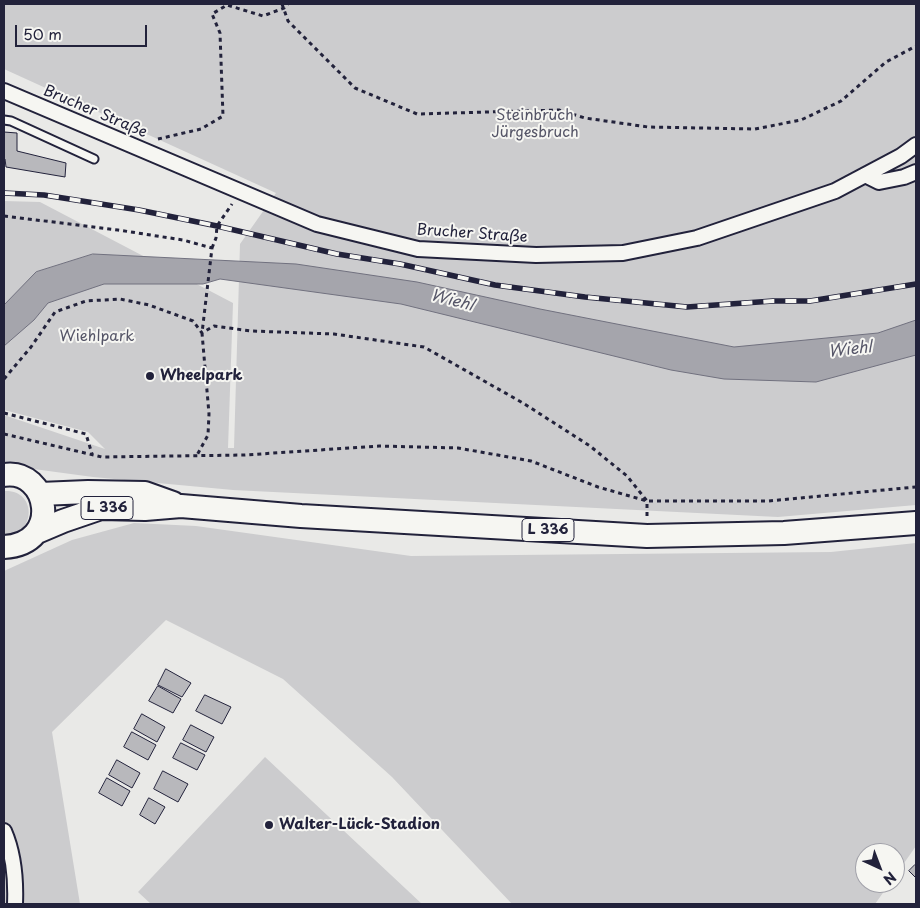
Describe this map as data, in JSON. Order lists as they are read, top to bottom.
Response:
{
  "streets": {
    "main road": ["L 336"],
    "street": ["Brucher Straße"]
  },
  "water": ["Wiehl"],
  "parks": ["Steinbruch Jürgesbruch", "Wiehlpark"],
  "places": ["Wheelpark", "Walter-Lück-Stadion"],
  "scale_bar": "50 m",
  "north": "bottom right"
}
